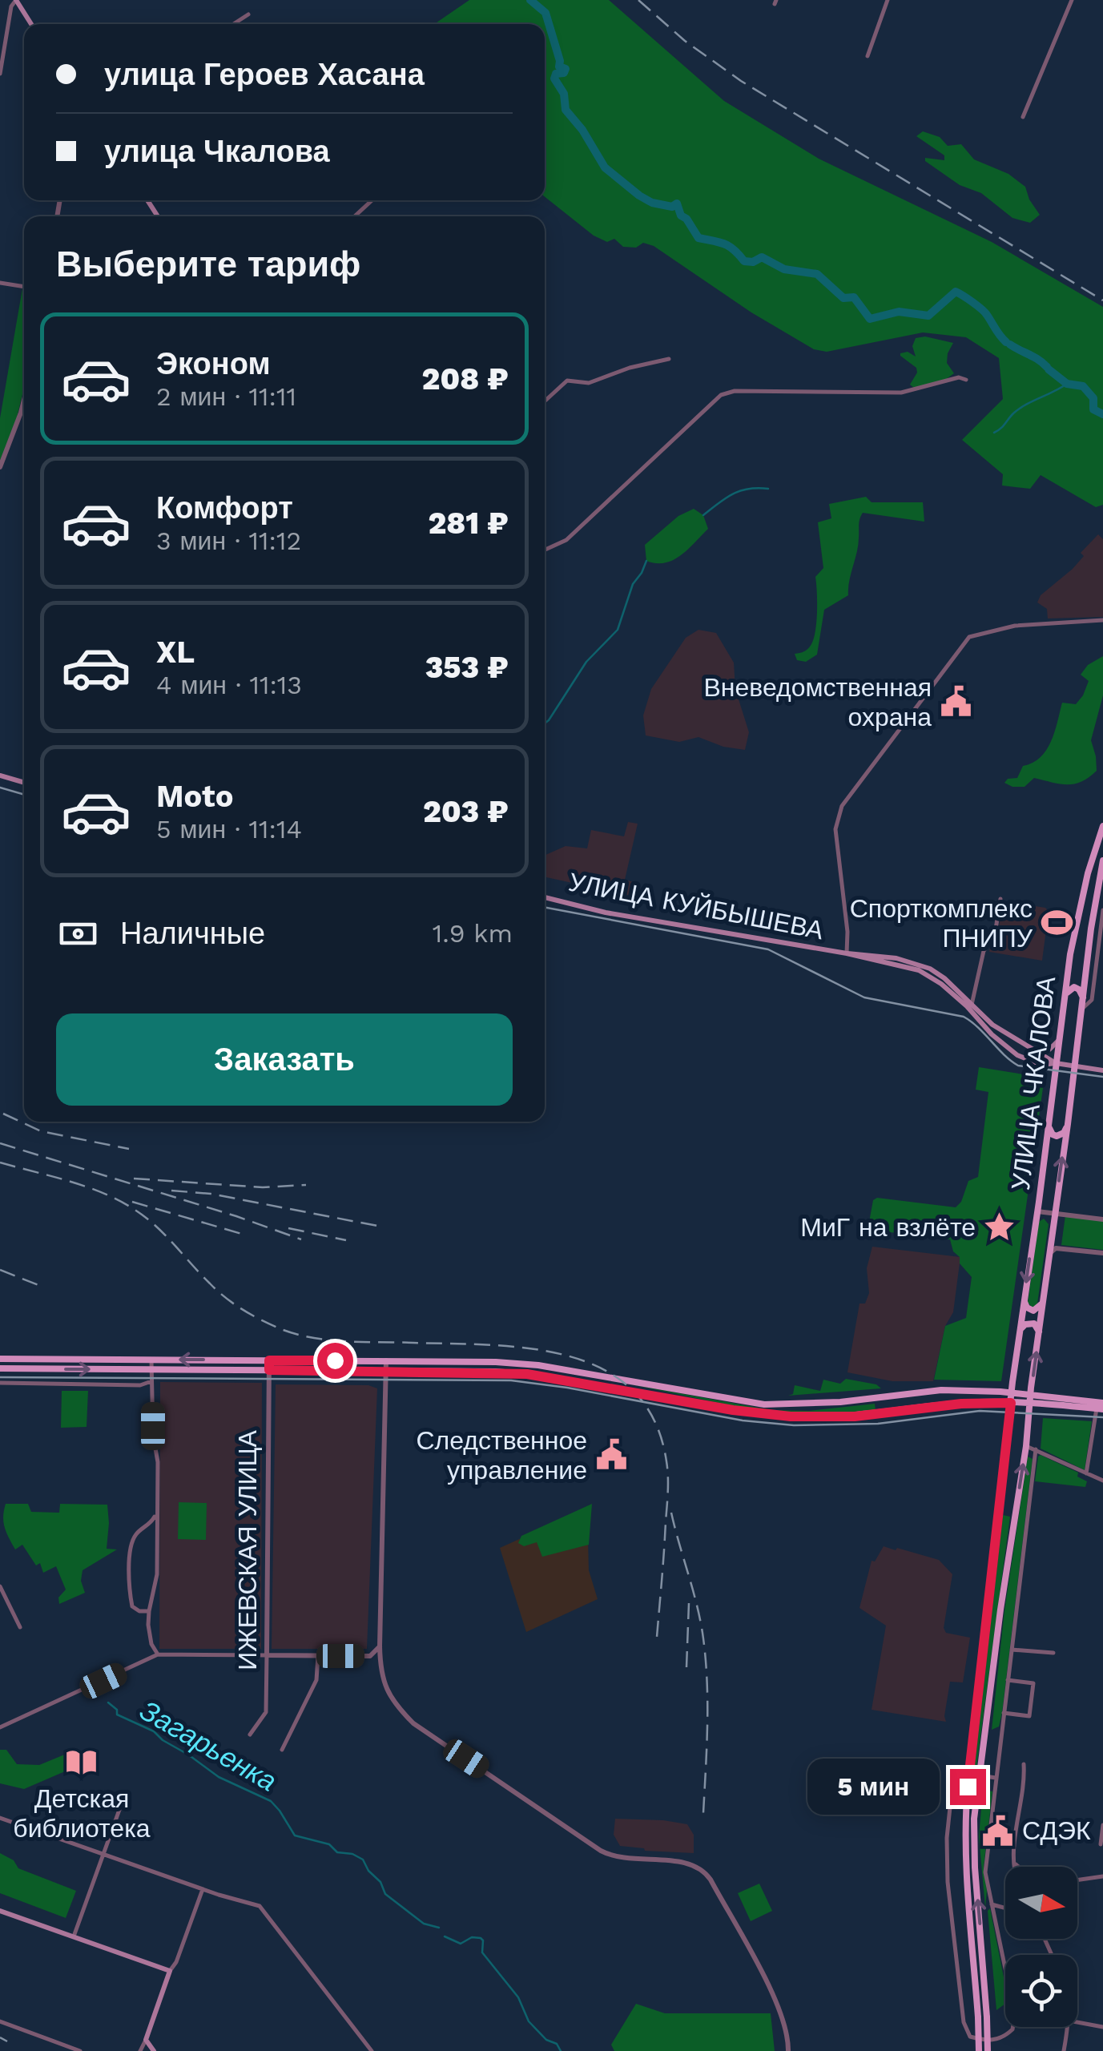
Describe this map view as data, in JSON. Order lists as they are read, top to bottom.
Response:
{
  "streets": {
    "main road": ["УЛИЦА КУЙБЫШЕВА", "УЛИЦА ЧКАЛОВА"],
    "street": ["ИЖЕВСКАЯ УЛИЦА"]
  },
  "crossings": [
    ["УЛИЦА КУЙБЫШЕВА", "УЛИЦА ЧКАЛОВА"]
  ],
  "water": ["Загарьенка"],
  "places": {
    "public building": ["Вневедомственная охрана", "Следственное управление", "СДЭК"],
    "sports": ["Спорткомплекс ПНИПУ"],
    "place": ["МиГ на взлёте"],
    "library": ["Детская библиотека"]
  },
  "north": "right",
  "page": {
    "banner": ["улица Героев Хасана", "улица Чкалова"],
    "heading": "Выберите тариф",
    "list": [
      {
        "name": "Эконом",
        "note": "2 мин · 11:11",
        "value": "208 ₽"
      },
      {
        "name": "Комфорт",
        "note": "3 мин · 11:12",
        "value": "281 ₽"
      },
      {
        "name": "XL",
        "note": "4 мин · 11:13",
        "value": "353 ₽"
      },
      {
        "name": "Moto",
        "note": "5 мин · 11:14",
        "value": "203 ₽"
      }
    ],
    "pay": ["Наличные", "1.9 km"],
    "buttons": "Заказать",
    "bubble": "5 мин"
  }
}
